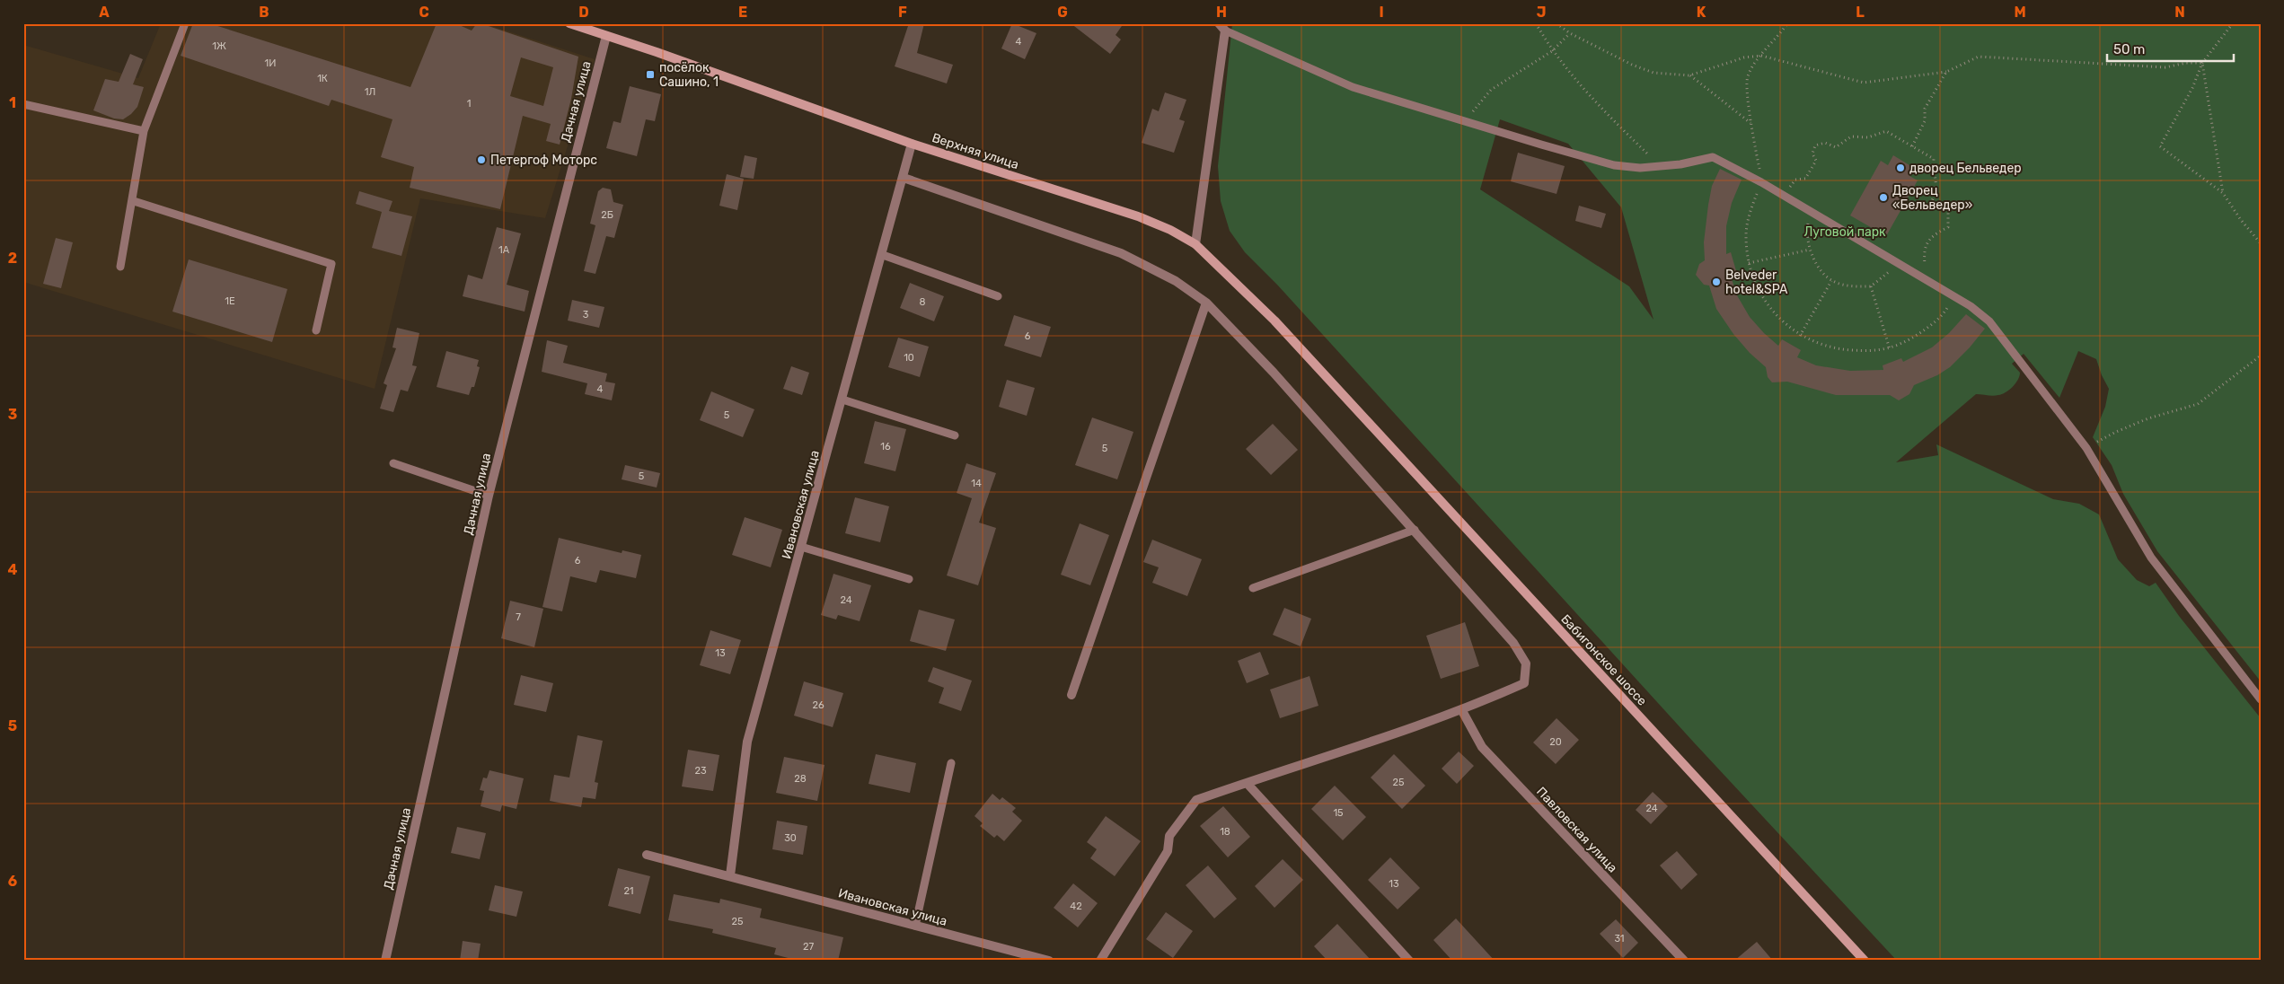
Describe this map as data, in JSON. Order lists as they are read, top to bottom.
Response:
{
  "streets": {
    "street": [
      "Дачная улица",
      "Верхняя улица",
      "Ивановская улица",
      "Бабигонское шоссе",
      "Павловская улица"
    ]
  },
  "crossings": [
    ["Дачная улица", "Верхняя улица"],
    ["Верхняя улица", "Ивановская улица"],
    ["Верхняя улица", "Бабигонское шоссе"]
  ],
  "parks": ["Луговой парк"],
  "places": {
    "transit": ["посёлок Сашино, 1"],
    "other": [
      "Петергоф Моторс",
      "дворец Бельведер",
      "Дворец «Бельведер»",
      "Belveder hotel&SPA"
    ]
  },
  "house_numbers": [
    "4",
    "1Ж",
    "1И",
    "1К",
    "1Л",
    "1",
    "2Б",
    "1А",
    "1Е",
    "8",
    "3",
    "6",
    "10",
    "4",
    "5",
    "16",
    "5",
    "5",
    "14",
    "6",
    "24",
    "7",
    "13",
    "26",
    "20",
    "23",
    "28",
    "25",
    "24",
    "15",
    "18",
    "30",
    "13",
    "21",
    "42",
    "25",
    "31",
    "27"
  ],
  "scale_bar": "50 m",
  "grid": {
    "columns": [
      "A",
      "B",
      "C",
      "D",
      "E",
      "F",
      "G",
      "H",
      "I",
      "J",
      "K",
      "L",
      "M",
      "N"
    ],
    "rows": [
      "1",
      "2",
      "3",
      "4",
      "5",
      "6"
    ]
  }
}
